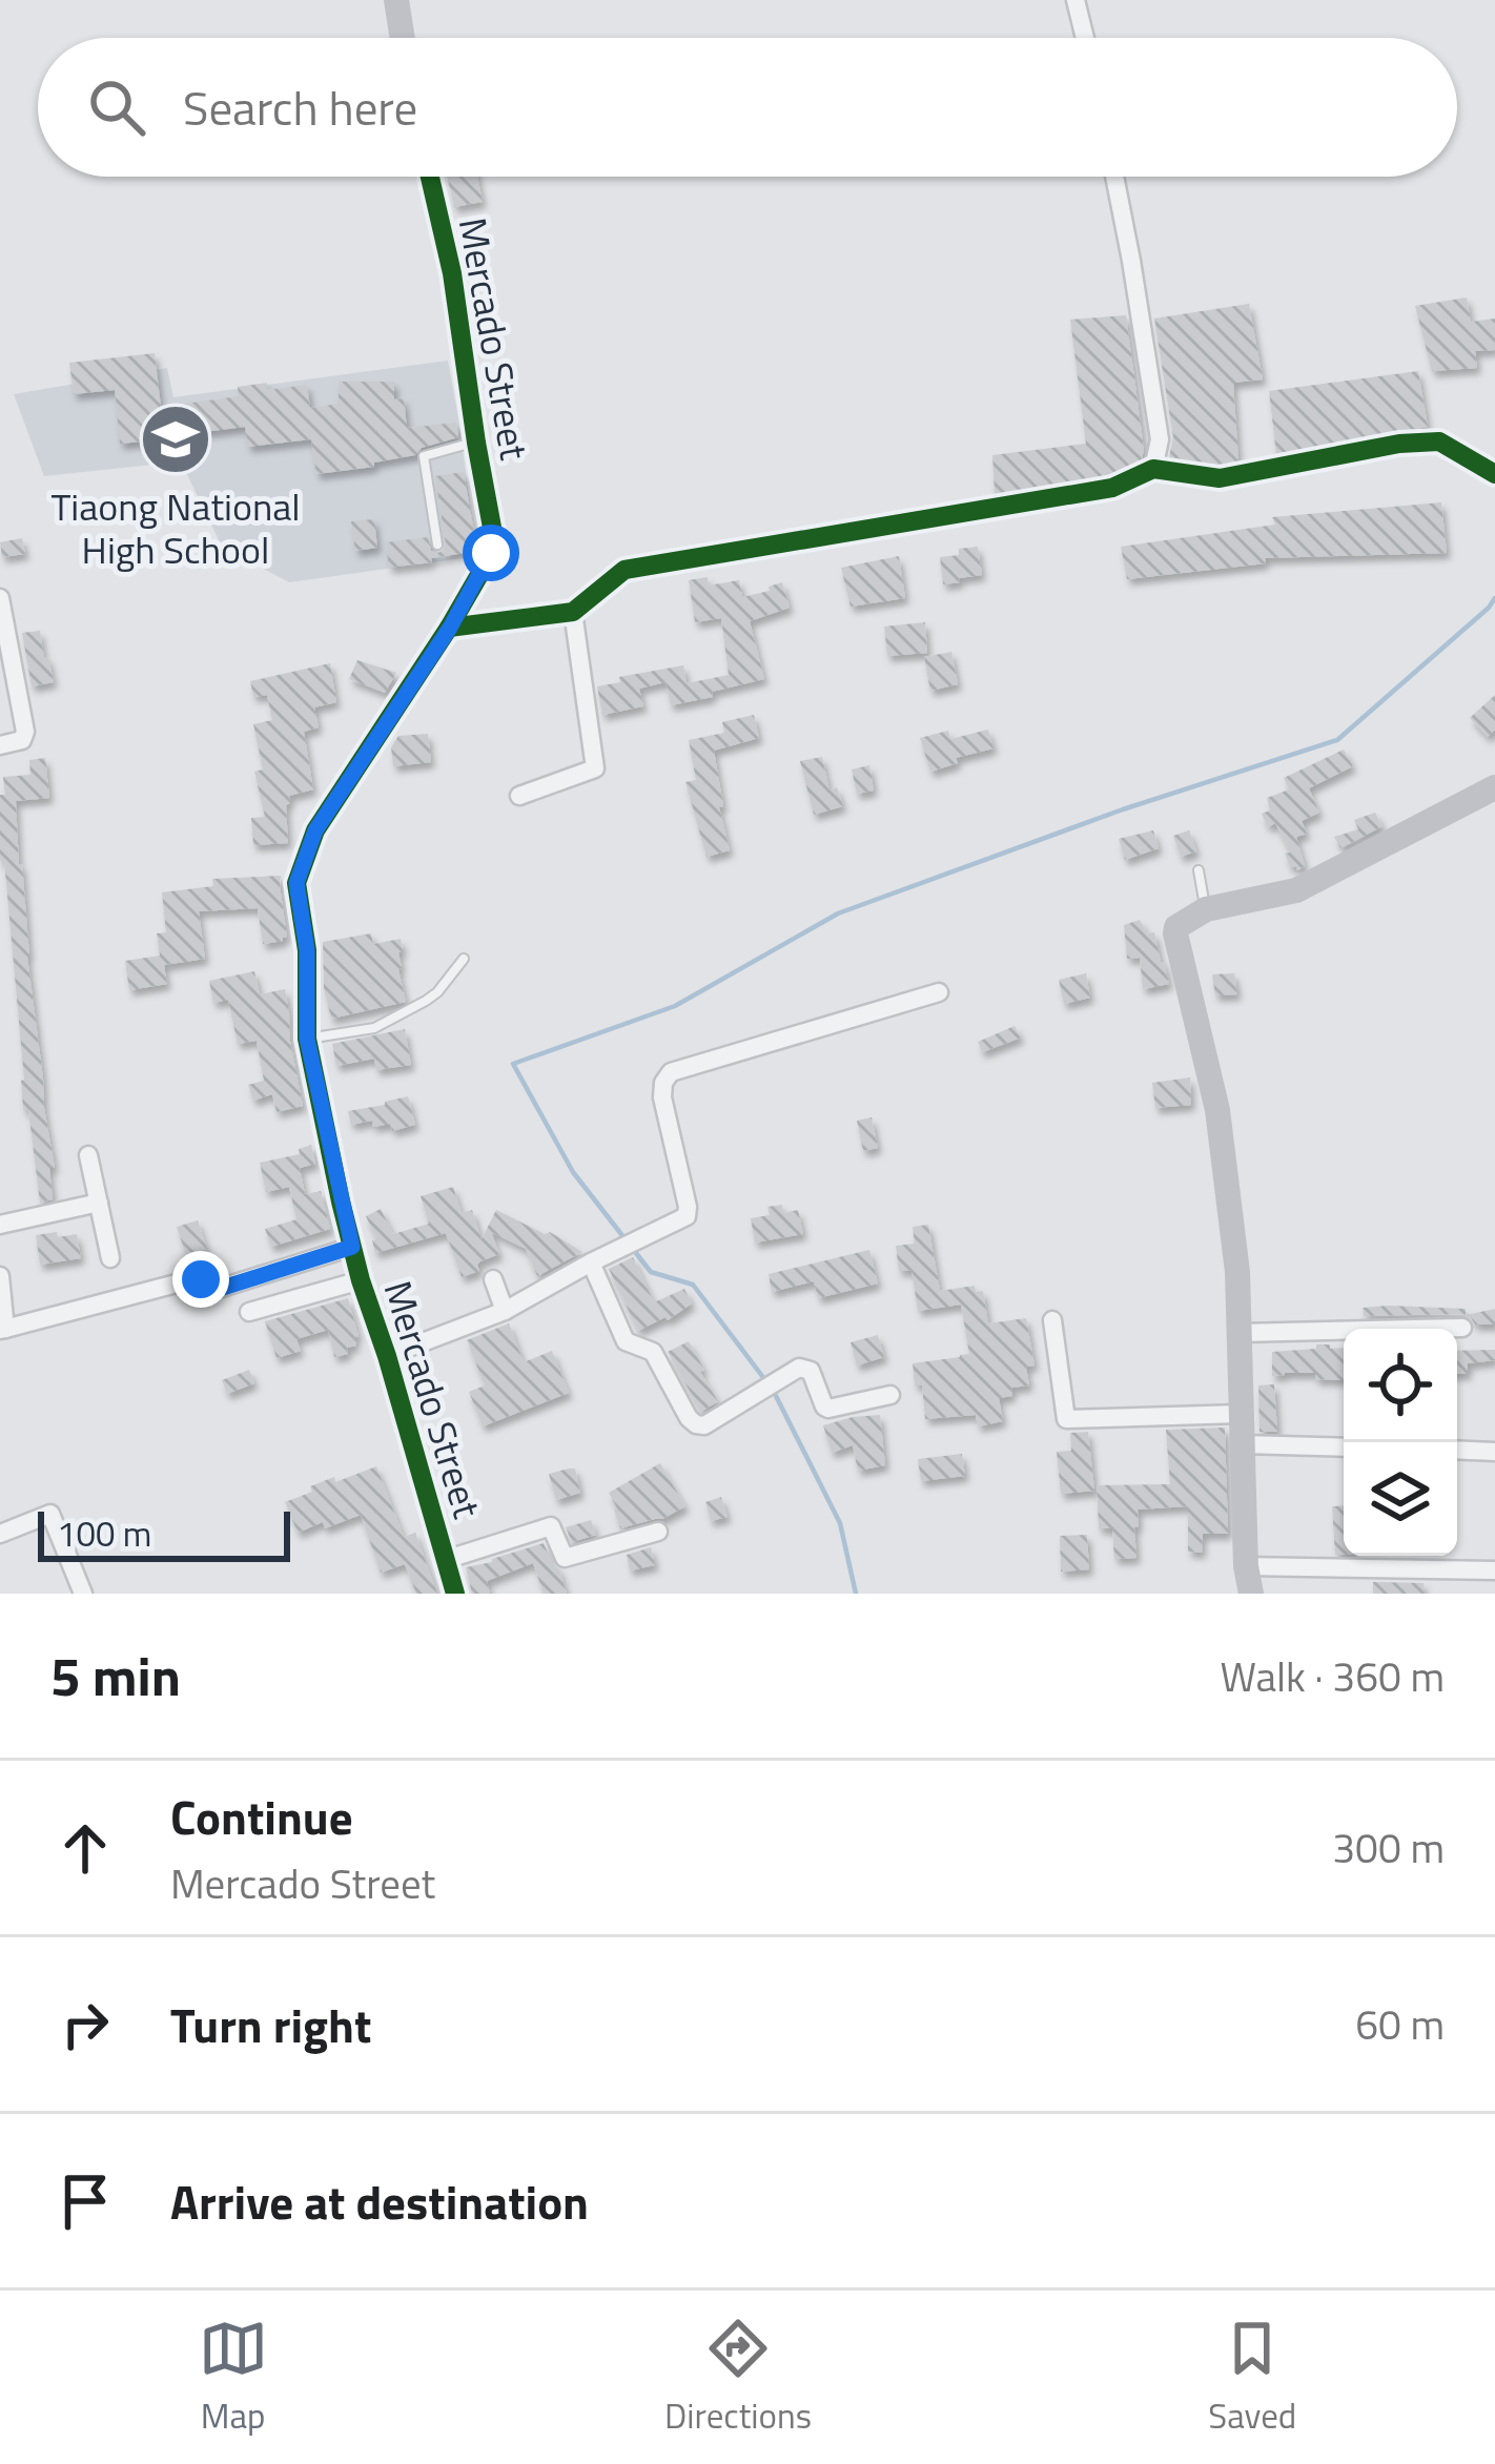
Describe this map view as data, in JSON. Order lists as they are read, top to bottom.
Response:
{
  "streets": {
    "street": ["Mercado Street"]
  },
  "places": {
    "school or university": ["Tiaong National High School"]
  },
  "scale_bar": "100 m",
  "page": {
    "search": "Search here",
    "scale": "100 m",
    "heading": ["5 min", "Walk · 360 m"],
    "list": [
      ["Continue", "Mercado Street", "300 m"],
      ["Turn right", "60 m"],
      "Arrive at destination"
    ],
    "nav": ["Map", "Directions", "Saved"]
  }
}
